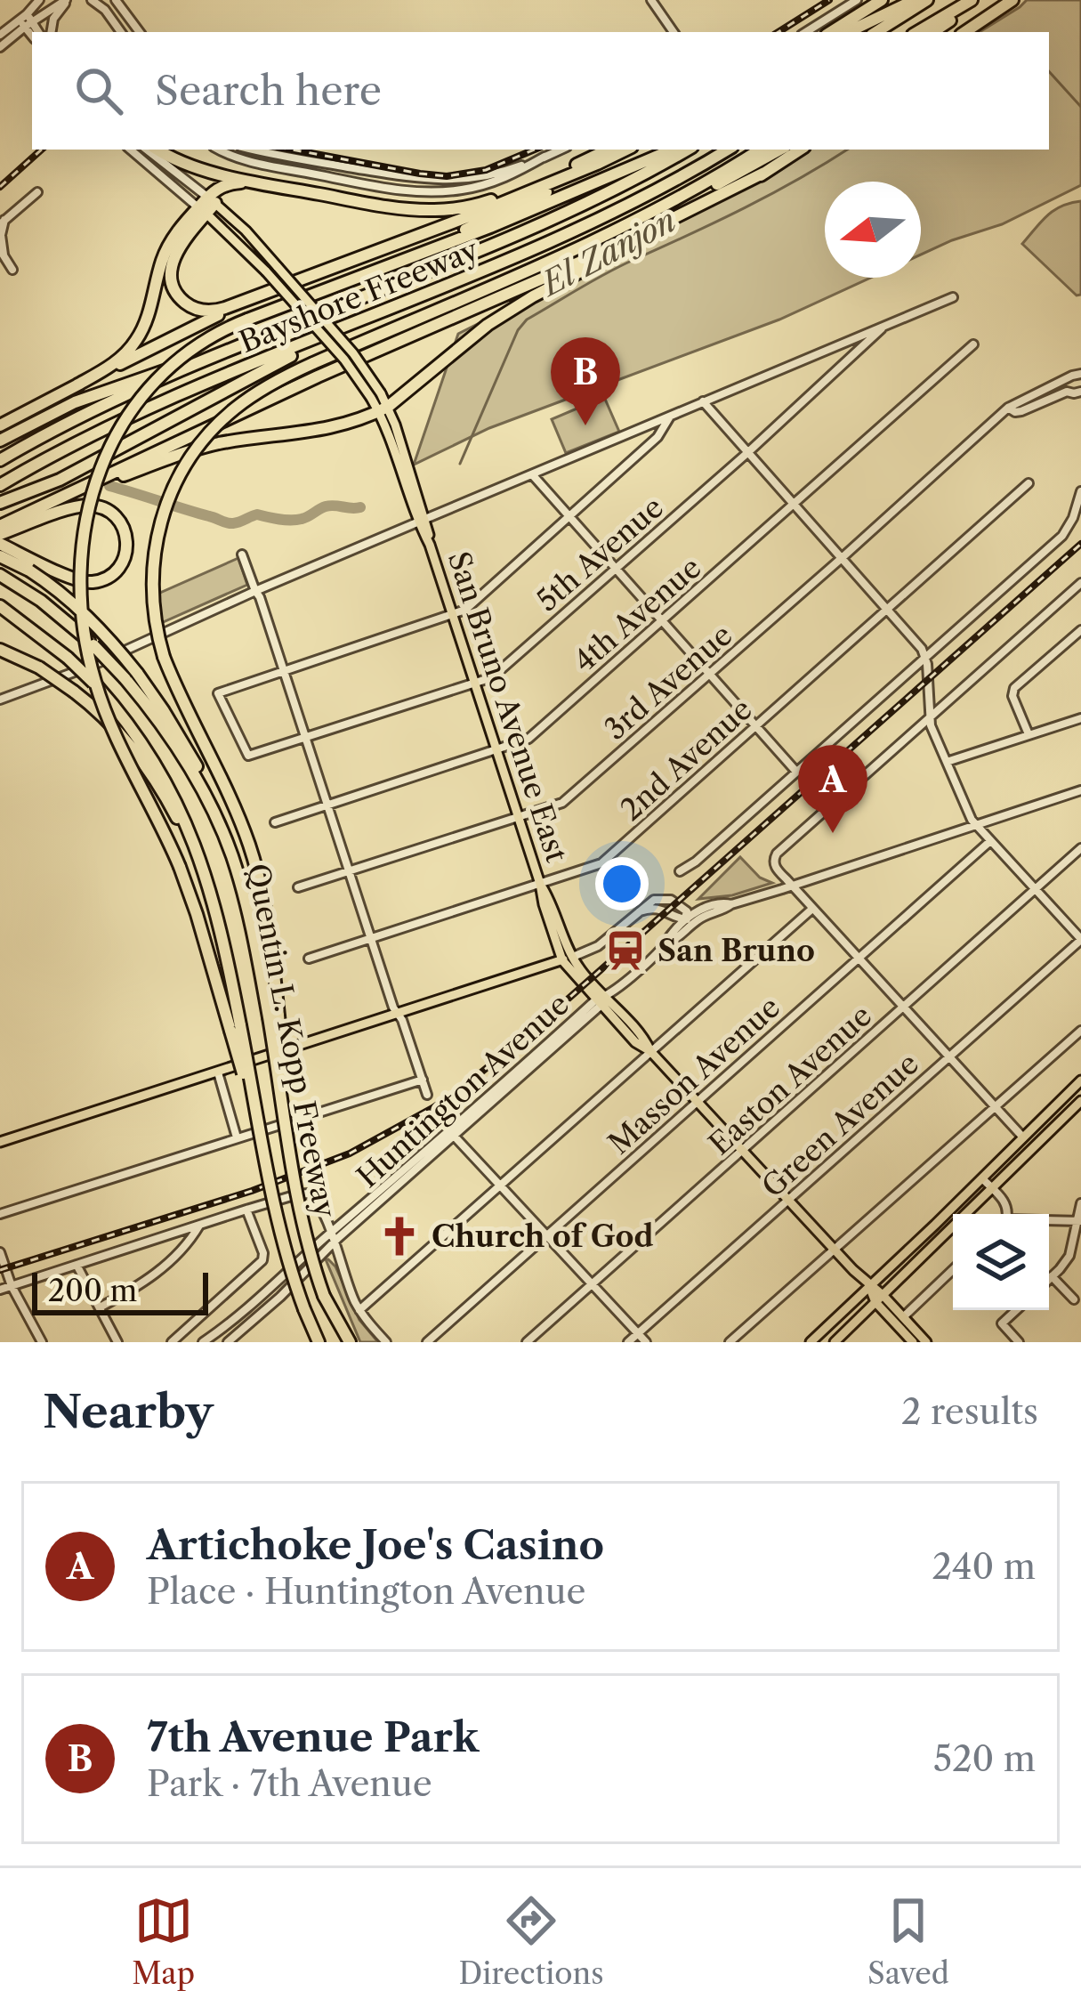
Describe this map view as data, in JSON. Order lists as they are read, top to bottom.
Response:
{
  "streets": {
    "highway": ["Bayshore Freeway", "Quentin L. Kopp Freeway"],
    "main road": ["San Bruno Avenue East"],
    "street": [
      "5th Avenue",
      "4th Avenue",
      "3rd Avenue",
      "2nd Avenue",
      "Masson Avenue",
      "Easton Avenue",
      "Huntington Avenue",
      "Green Avenue"
    ]
  },
  "crossings": [
    ["5th Avenue", "San Bruno Avenue East"],
    ["4th Avenue", "San Bruno Avenue East"],
    ["3rd Avenue", "San Bruno Avenue East"],
    ["San Bruno Avenue East", "2nd Avenue"]
  ],
  "water": ["El Zanjon"],
  "places": {
    "station": ["San Bruno"],
    "church": ["Church of God"]
  },
  "scale_bar": "200 m",
  "north": "left",
  "page": {
    "search": "Search here",
    "pins": ["B", "A"],
    "scale": "200 m",
    "heading": ["Nearby", "2 results"],
    "list": [
      {
        "mark": "A",
        "name": "Artichoke Joe's Casino",
        "note": "Place · Huntington Avenue",
        "value": "240 m"
      },
      {
        "mark": "B",
        "name": "7th Avenue Park",
        "note": "Park · 7th Avenue",
        "value": "520 m"
      }
    ],
    "nav": ["Map", "Directions", "Saved"]
  }
}
